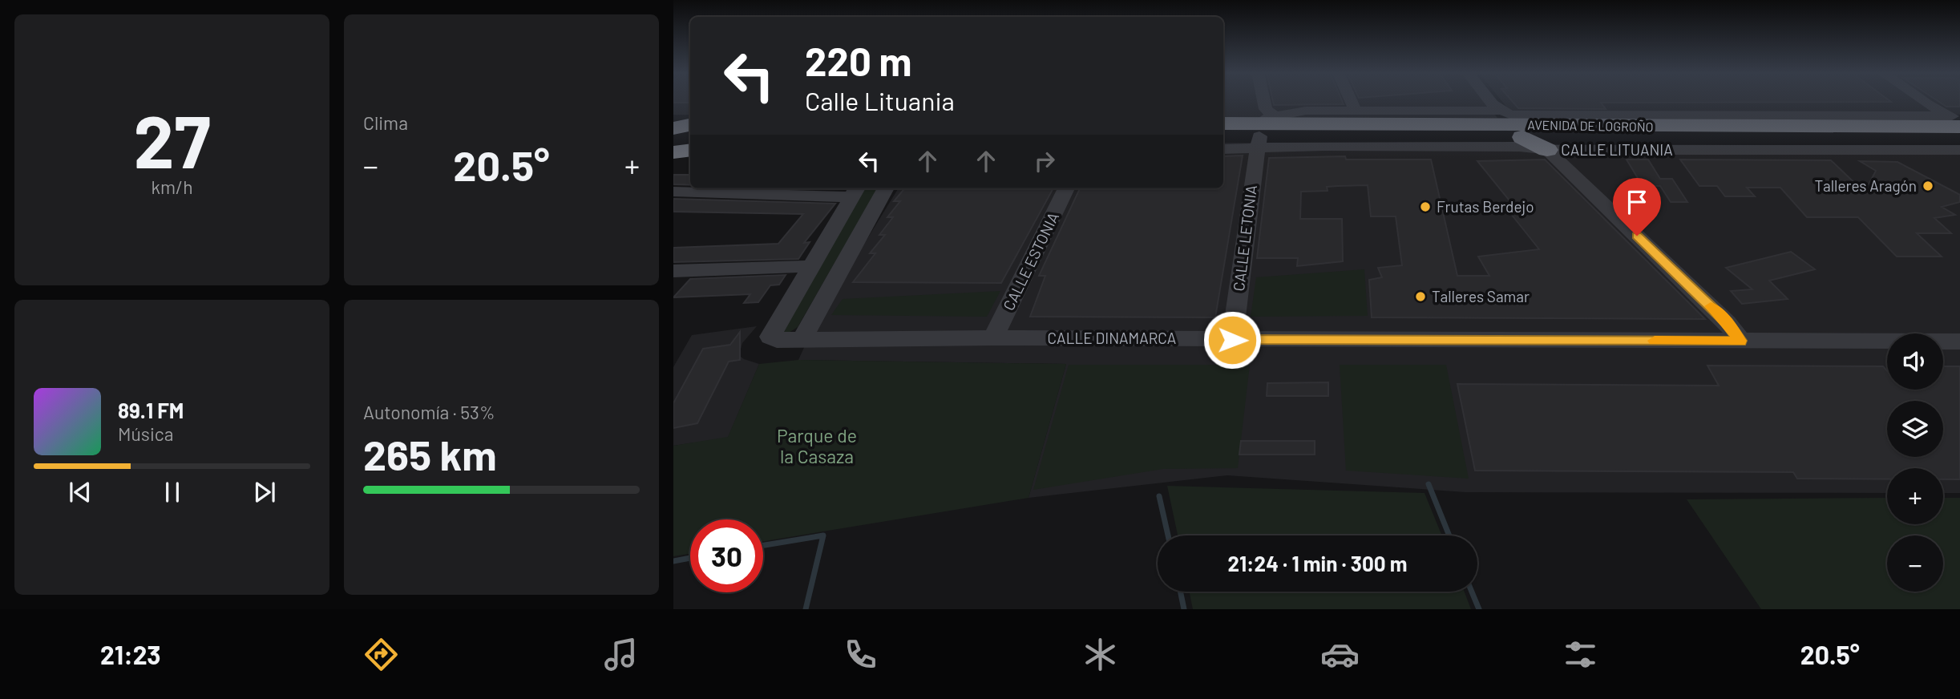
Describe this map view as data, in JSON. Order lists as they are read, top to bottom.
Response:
{
  "streets": {
    "highway": ["AVENIDA DE LOGROÑO"],
    "street": [
      "CALLE LITUANIA",
      "CALLE LETONIA",
      "CALLE ESTONIA",
      "CALLE DINAMARCA"
    ]
  },
  "crossings": [
    ["AVENIDA DE LOGROÑO", "CALLE LITUANIA"],
    ["AVENIDA DE LOGROÑO", "CALLE LETONIA"],
    ["CALLE LITUANIA", "CALLE DINAMARCA"],
    ["CALLE LETONIA", "CALLE DINAMARCA"],
    ["CALLE ESTONIA", "CALLE DINAMARCA"]
  ],
  "parks": ["Parque de la Casaza"],
  "places": ["Talleres Aragón", "Frutas Berdejo", "Talleres Samar"],
  "page": {
    "tile": [
      ["27", "km/h"],
      "Clima",
      ["Autonomía · 53%", "265 km"]
    ],
    "turn": ["220 m", "Calle Lituania"],
    "heat": ["−", "20.5°", "+"],
    "map_buttons": ["+", "−"],
    "song": ["89.1 FM", "Música"],
    "limit": "30",
    "trip": "21:24 · 1 min · 300 m",
    "tabs": ["21:23", "20.5°"]
  }
}
